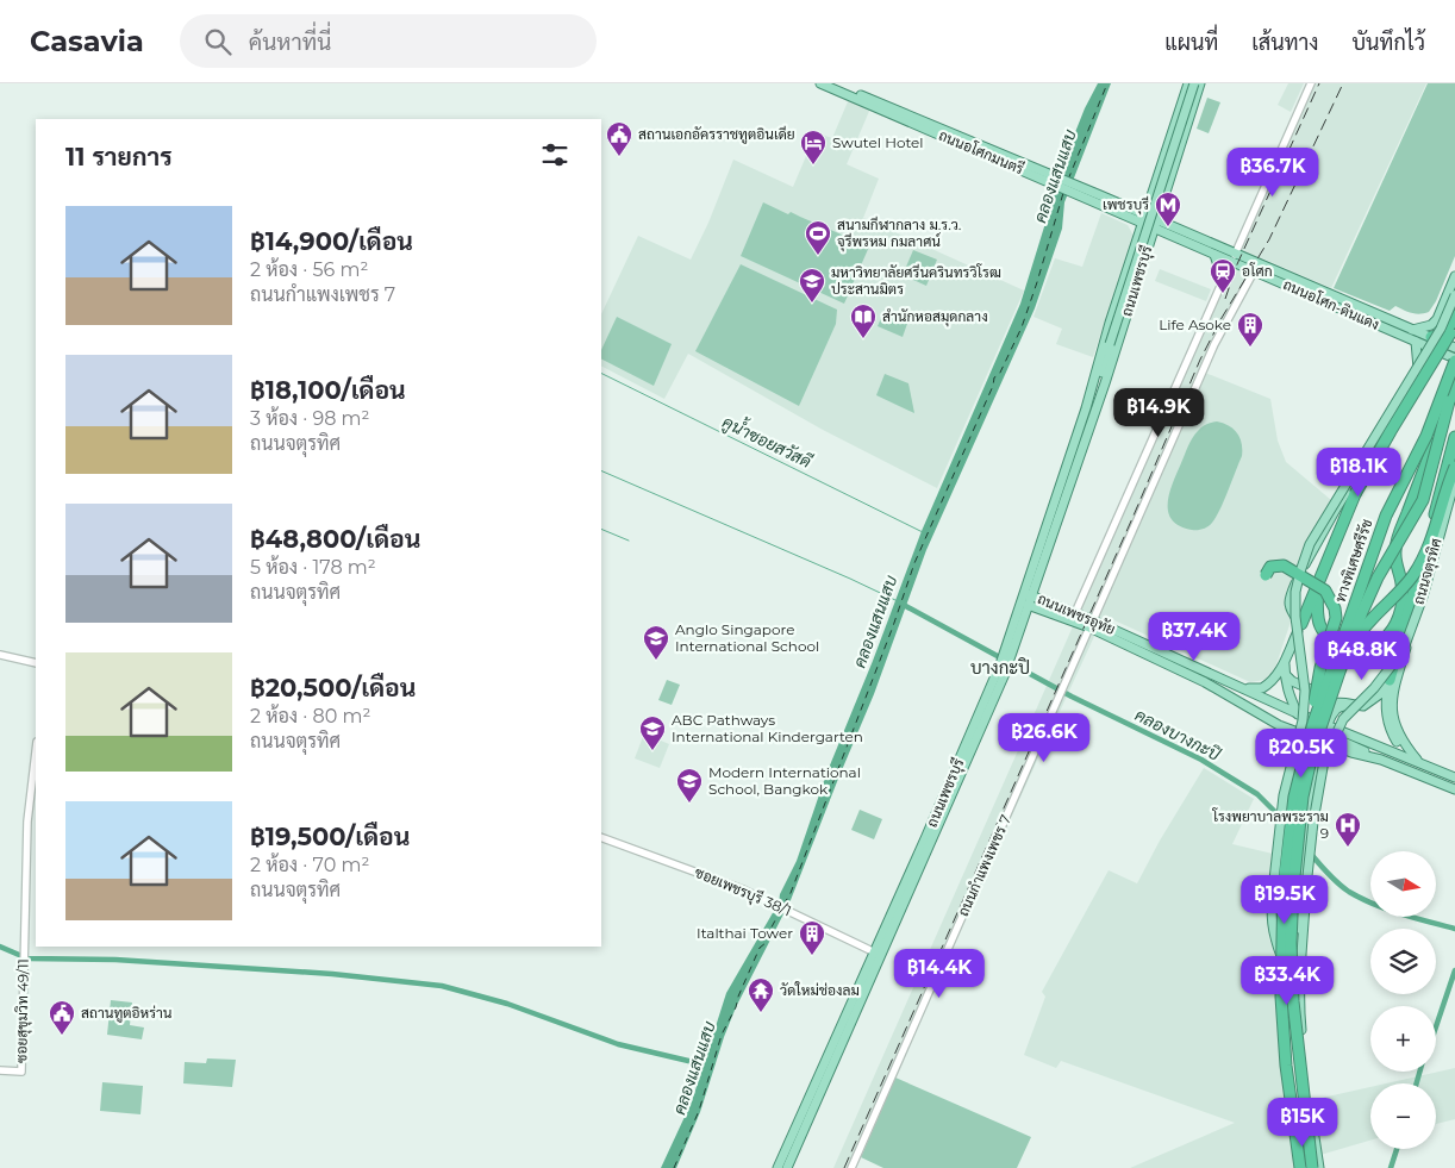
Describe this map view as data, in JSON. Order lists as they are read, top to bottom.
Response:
{
  "streets": {
    "highway": ["ทางพิเศษศรีรัช"],
    "main road": [
      "ถนนอโศกมนตรี",
      "ถนนเพชรบุรี",
      "ถนนอโศก-ดินแดง",
      "ถนนจตุรทิศ",
      "ถนนเพชรอุทัย"
    ],
    "street": ["ถนนกำแพงเพชร 7", "ซอยเพชรบุรี 38/1", "ซอยสุขุมวิท 49/11"]
  },
  "crossings": [
    ["ถนนอโศกมนตรี", "ถนนเพชรบุรี"],
    ["ถนนอโศกมนตรี", "ถนนอโศก-ดินแดง"],
    ["ถนนเพชรบุรี", "ถนนอโศก-ดินแดง"],
    ["ถนนเพชรบุรี", "ถนนเพชรอุทัย"],
    ["ถนนเพชรบุรี", "ซอยเพชรบุรี 38/1"],
    ["ถนนอโศก-ดินแดง", "ทางพิเศษศรีรัช"],
    ["ถนนอโศก-ดินแดง", "ถนนกำแพงเพชร 7"],
    ["ทางพิเศษศรีรัช", "ถนนเพชรอุทัย"],
    ["ถนนจตุรทิศ", "ถนนเพชรอุทัย"],
    ["ถนนเพชรอุทัย", "ถนนกำแพงเพชร 7"]
  ],
  "districts": ["บางกะปิ"],
  "water": ["คลองแสนแสบ", "คูน้ำซอยสวัสดี", "คลองบางกะปิ"],
  "places": {
    "public building": ["สถานเอกอัครราชทูตอินเดีย", "สถานทูตอิหร่าน"],
    "hotel": ["Swutel Hotel"],
    "metro station": ["เพชรบุรี"],
    "sports": ["สนามกีฬากลาง ม.ร.ว. จุรีพรหม กมลาศน์"],
    "station": ["อโศก"],
    "school or university": [
      "มหาวิทยาลัยศรีนครินทรวิโรฒ ประสานมิตร",
      "Anglo Singapore International School",
      "ABC Pathways International Kindergarten",
      "Modern International School, Bangkok"
    ],
    "library": ["สำนักหอสมุดกลาง"],
    "building": ["Life Asoke", "Italthai Tower"],
    "hospital": ["โรงพยาบาลพระราม 9"],
    "temple": ["วัดใหม่ช่องลม"]
  },
  "north": "right",
  "page": {
    "header": "Casavia",
    "search": "ค้นหาที่นี่",
    "nav": ["แผนที่", "เส้นทาง", "บันทึกไว้"],
    "heading": "11 รายการ",
    "price": [
      "฿36.7K",
      "฿14.9K",
      "฿18.1K",
      "฿37.4K",
      "฿48.8K",
      "฿26.6K",
      "฿20.5K",
      "฿19.5K",
      "฿14.4K",
      "฿33.4K",
      "฿15K"
    ],
    "list": [
      {
        "name": "฿14,900/เดือน",
        "note": "2 ห้อง · 56 m² · ถนนกำแพงเพชร 7"
      },
      {
        "name": "฿18,100/เดือน",
        "note": "3 ห้อง · 98 m² · ถนนจตุรทิศ"
      },
      {
        "name": "฿48,800/เดือน",
        "note": "5 ห้อง · 178 m² · ถนนจตุรทิศ"
      },
      {
        "name": "฿20,500/เดือน",
        "note": "2 ห้อง · 80 m² · ถนนจตุรทิศ"
      },
      {
        "name": "฿19,500/เดือน",
        "note": "2 ห้อง · 70 m² · ถนนจตุรทิศ"
      }
    ],
    "map_buttons": ["+", "−"]
  }
}
